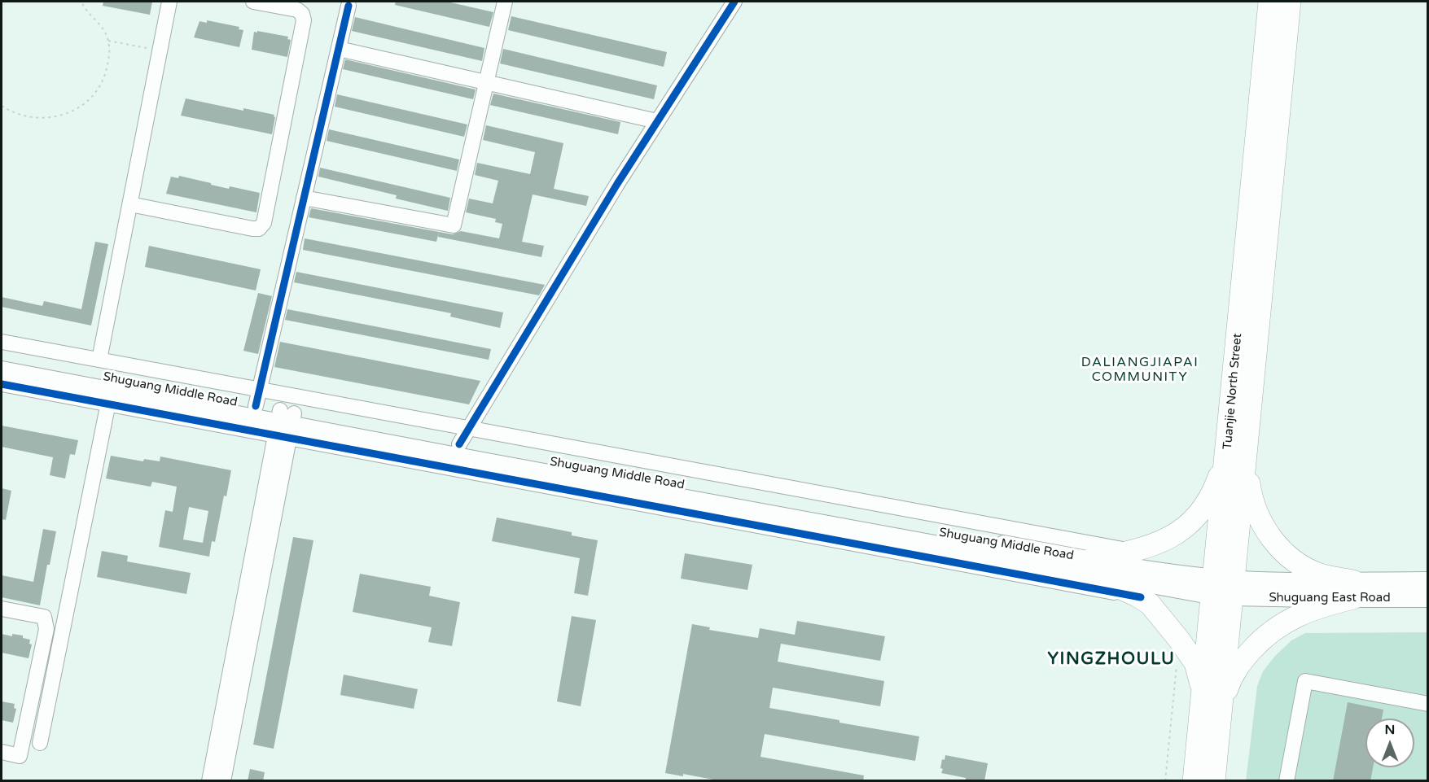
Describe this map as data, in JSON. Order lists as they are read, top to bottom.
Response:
{
  "streets": {
    "highway": ["Tuanjie North Street"],
    "main road": ["Shuguang Middle Road", "Shuguang East Road"]
  },
  "crossings": [
    ["Shuguang Middle Road", "Tuanjie North Street"],
    ["Shuguang Middle Road", "Shuguang East Road"],
    ["Tuanjie North Street", "Shuguang East Road"]
  ],
  "districts": ["DALIANGJIAPAI COMMUNITY", "YINGZHOULU"],
  "north": "top"
}
